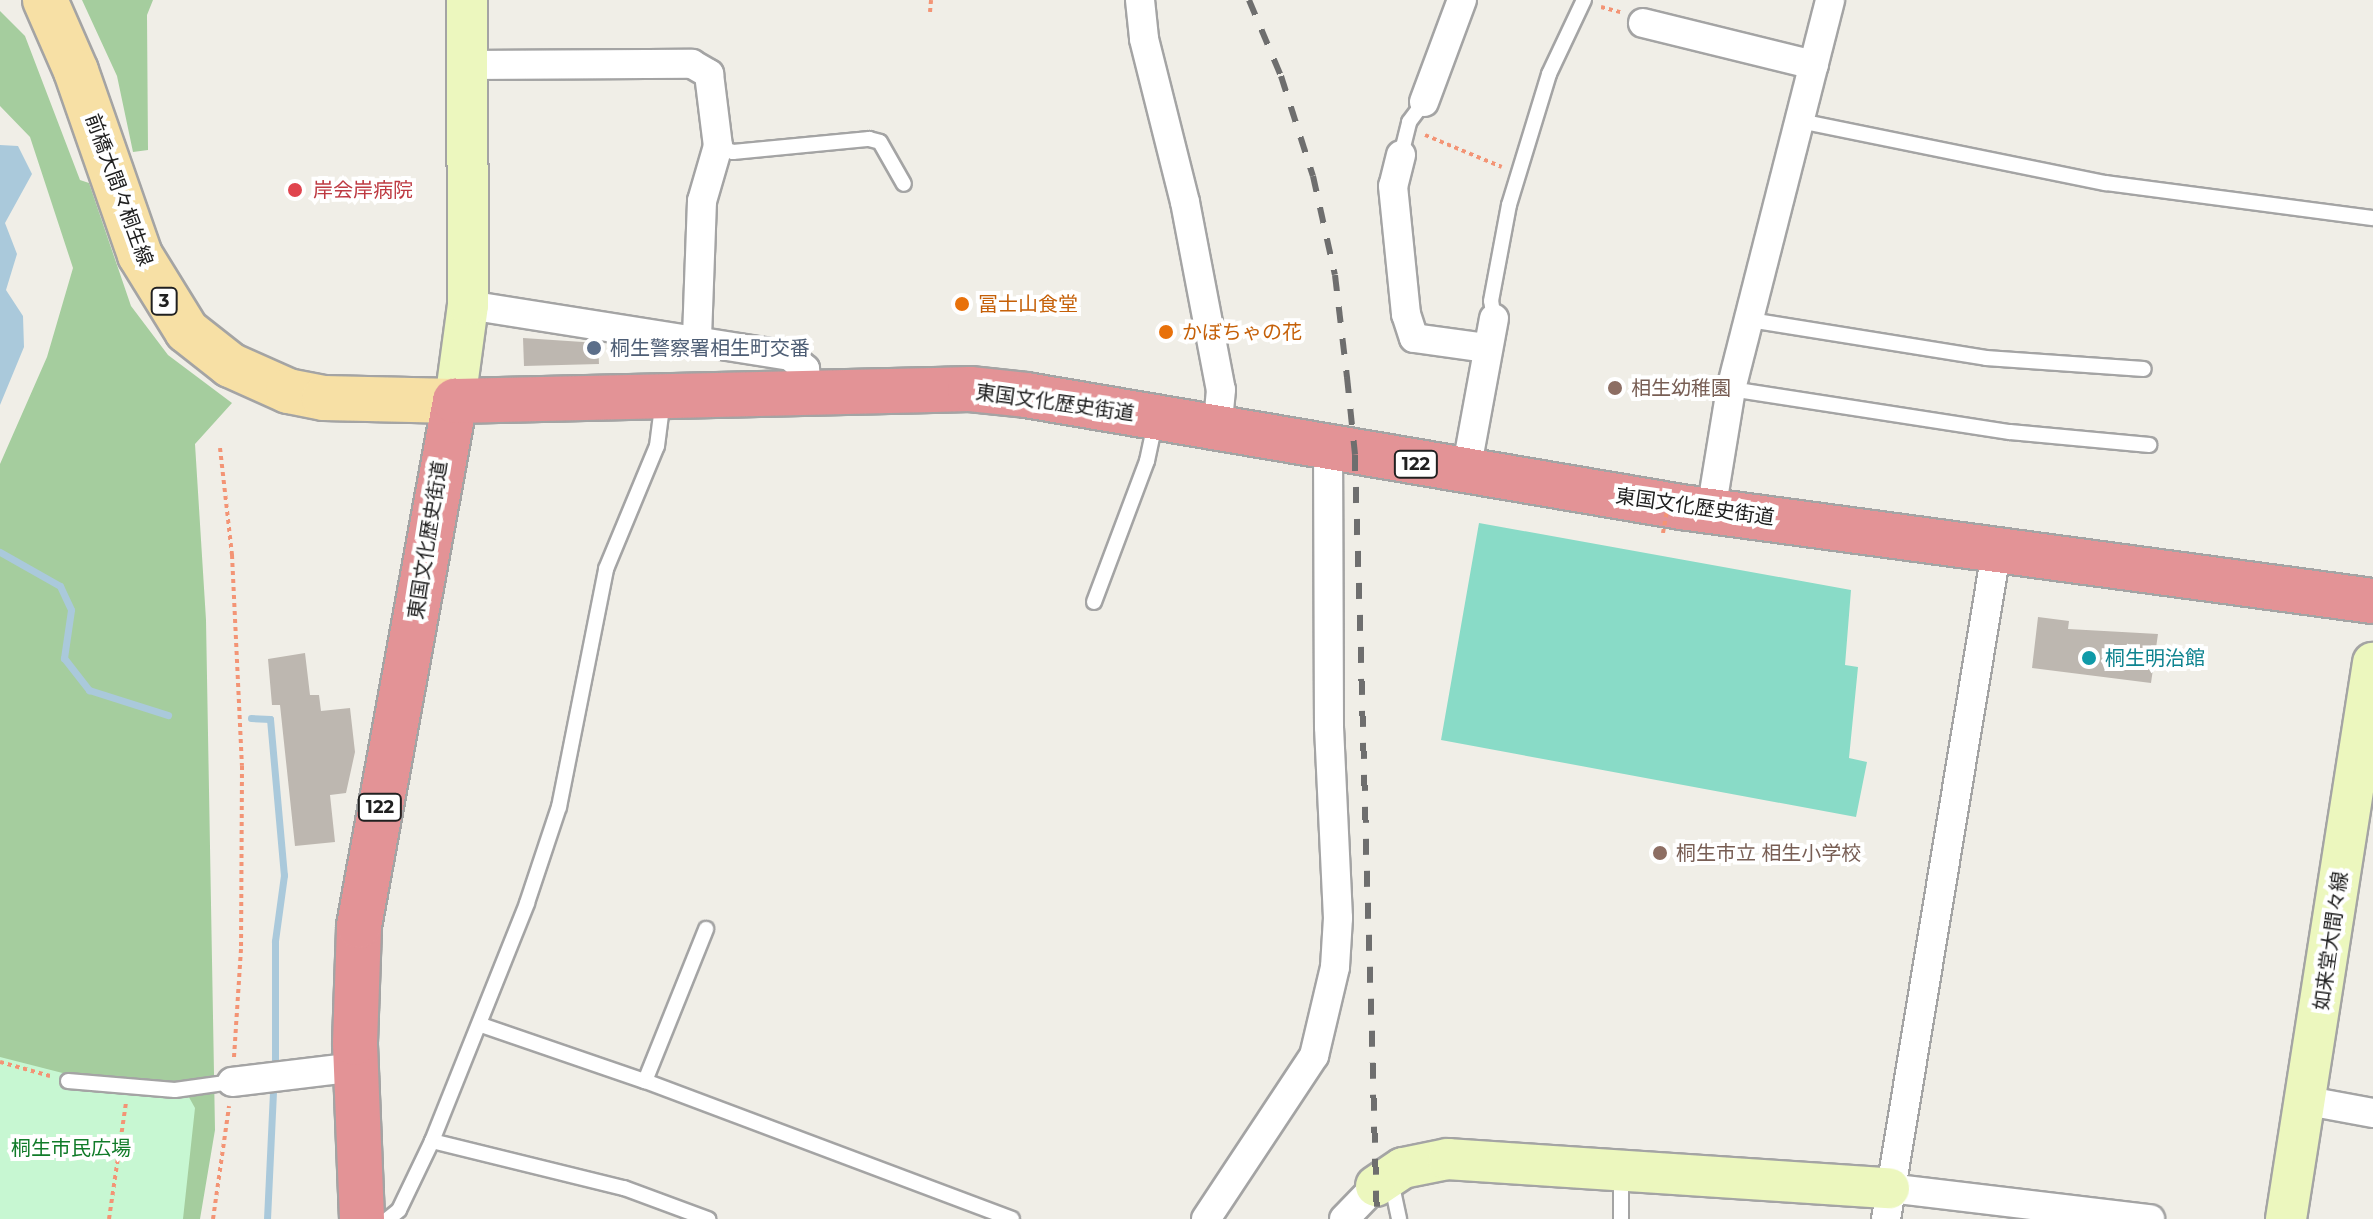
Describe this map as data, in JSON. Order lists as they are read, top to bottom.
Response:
{
  "streets": {
    "highway": ["東国文化歴史街道", "122"],
    "main road": ["前橋大間々桐生線", "3"],
    "street": ["如来堂大間々線"]
  },
  "crossings": [
    ["前橋大間々桐生線", "東国文化歴史街道"]
  ],
  "parks": ["桐生市民広場"],
  "places": [
    "岸会岸病院",
    "冨士山食堂",
    "かぼちゃの花",
    "桐生警察署相生町交番",
    "相生幼稚園",
    "桐生明治館",
    "桐生市立 相生小学校"
  ]
}
